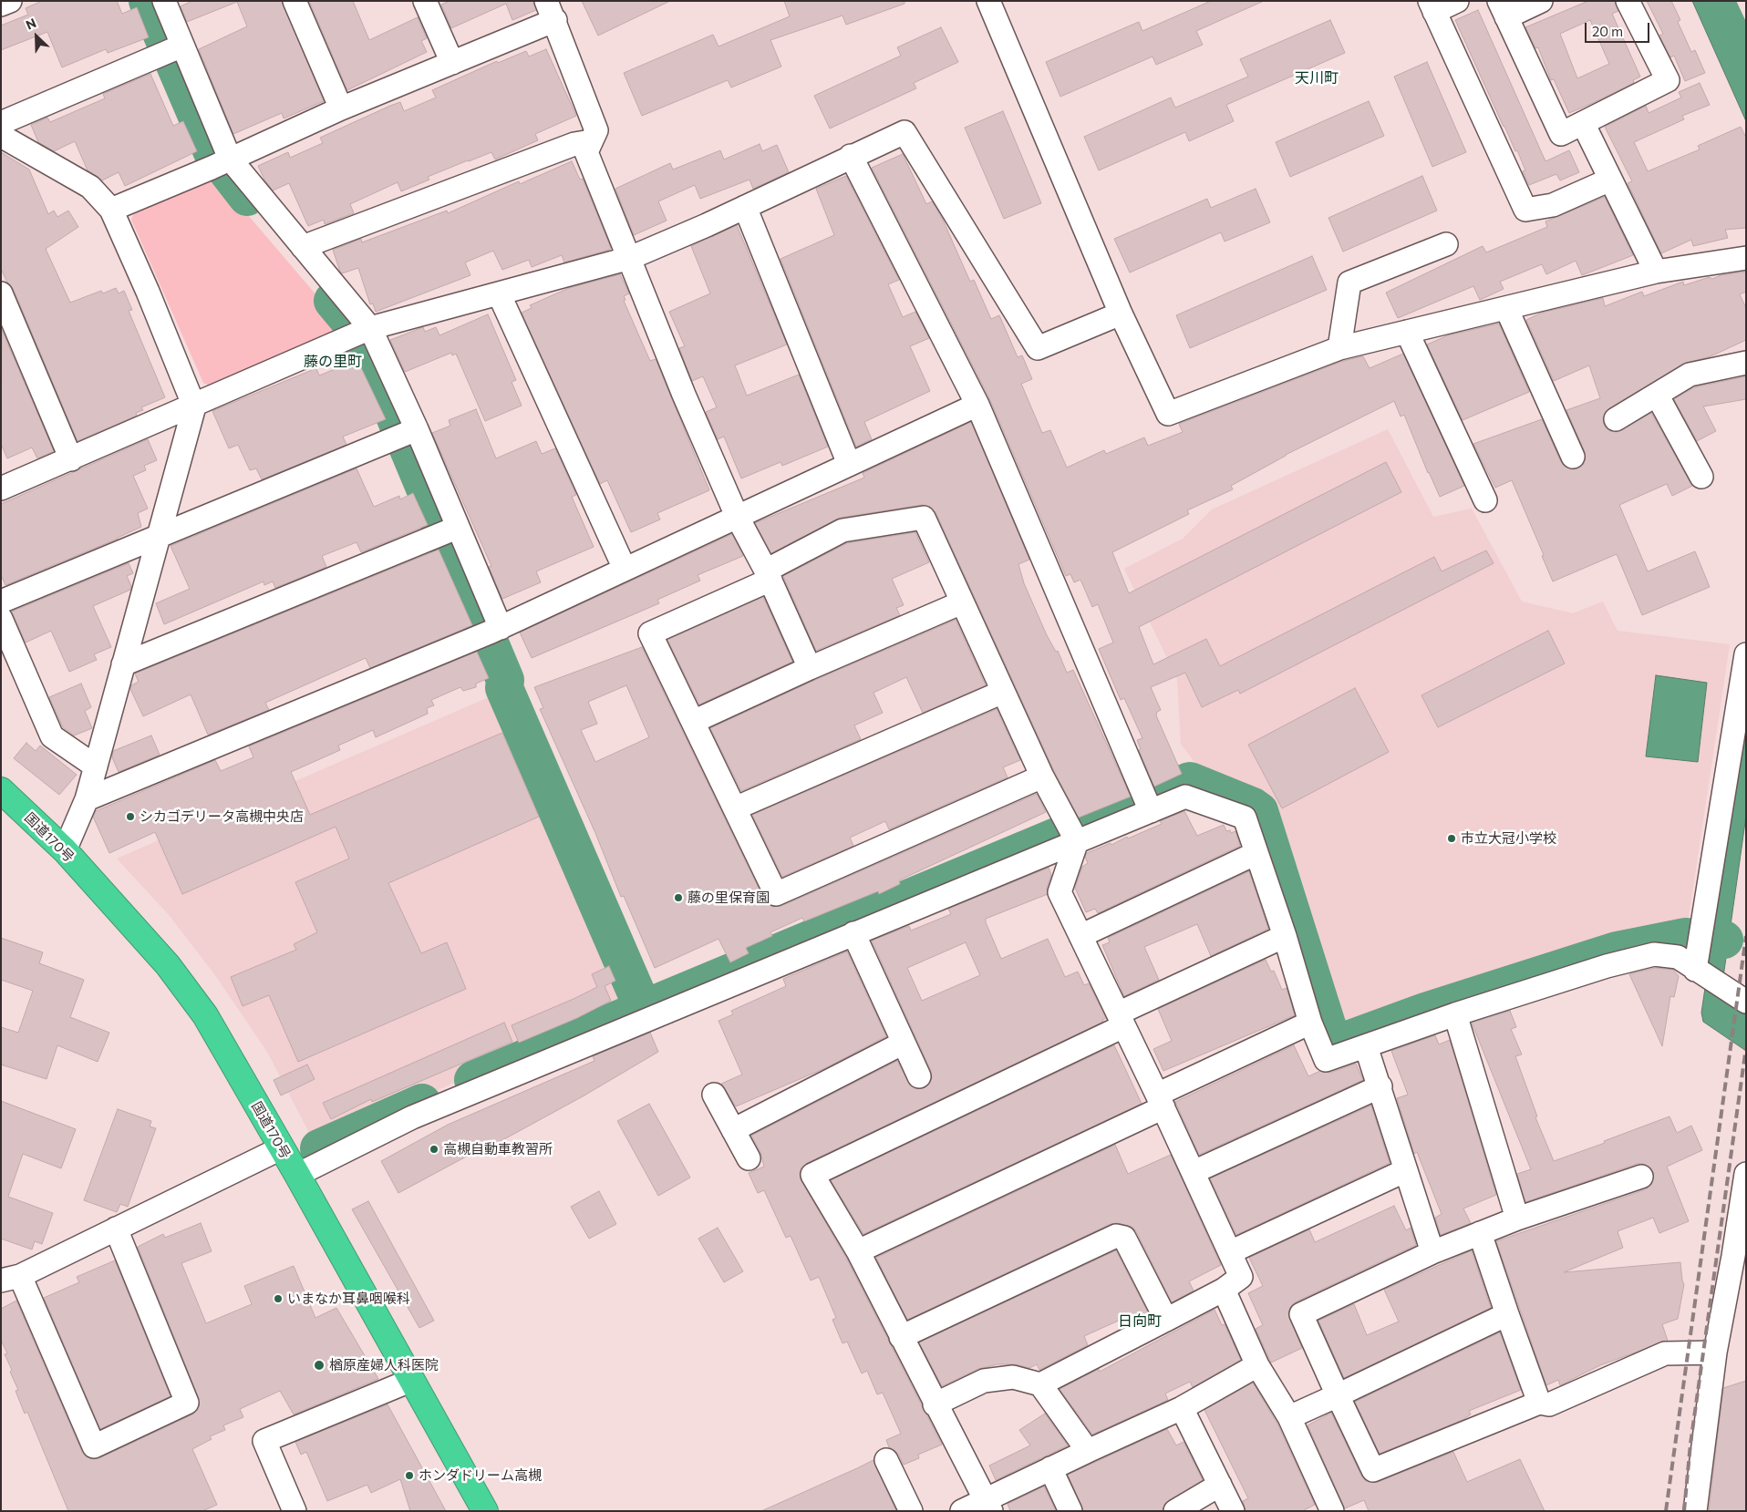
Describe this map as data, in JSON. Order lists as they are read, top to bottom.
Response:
{
  "streets": {
    "highway": ["国道170号"]
  },
  "districts": ["天川町", "藤の里町", "日向町"],
  "places": [
    "シカゴデリータ高槻中央店",
    "市立大冠小学校",
    "藤の里保育園",
    "高槻自動車教習所",
    "いまなか耳鼻咽喉科",
    "楢原産婦人科医院",
    "ホンダドリーム高槻"
  ],
  "scale_bar": "20 m",
  "north": "top left"
}
